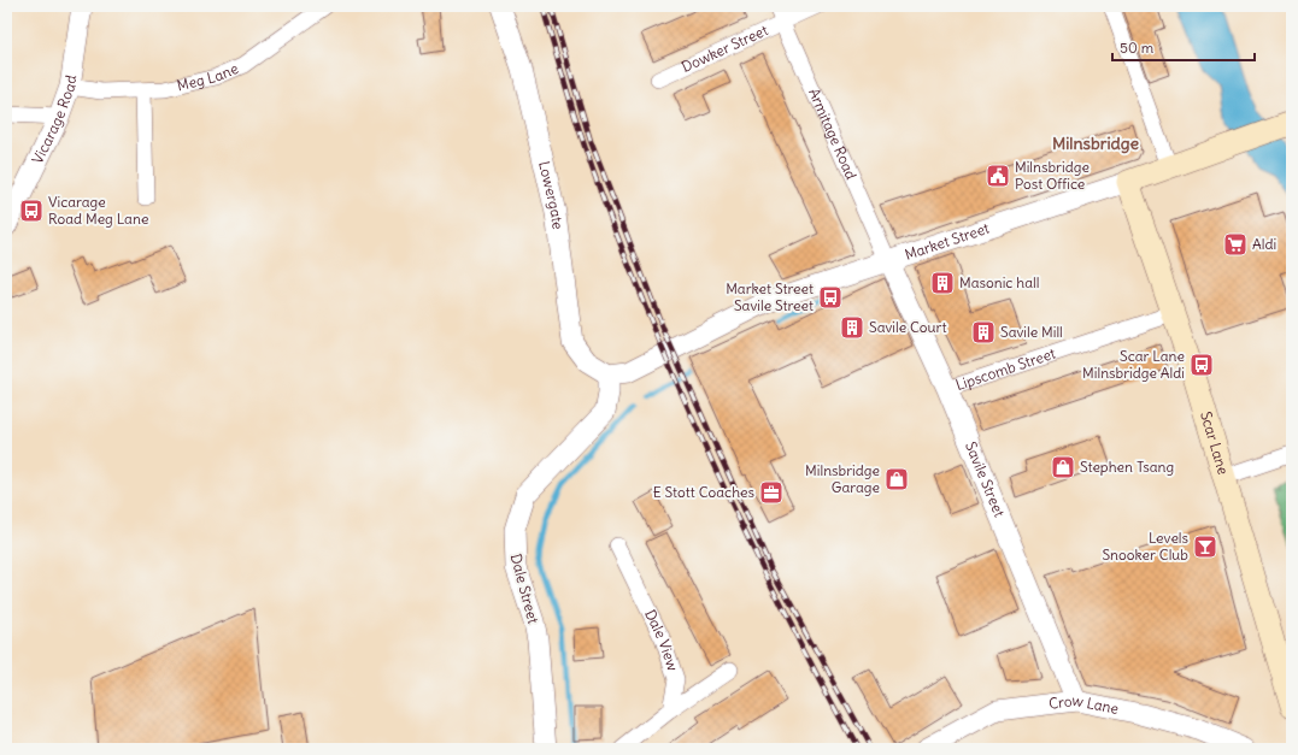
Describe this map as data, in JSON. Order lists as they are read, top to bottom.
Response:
{
  "streets": {
    "main road": ["Market Street", "Scar Lane"],
    "street": [
      "Dowker Street",
      "Meg Lane",
      "Vicarage Road",
      "Armitage Road",
      "Lowergate",
      "Lipscomb Street",
      "Savile Street",
      "Dale Street",
      "Dale View",
      "Crow Lane"
    ]
  },
  "crossings": [
    ["Dowker Street", "Armitage Road"],
    ["Meg Lane", "Vicarage Road"],
    ["Armitage Road", "Market Street"],
    ["Armitage Road", "Savile Street"],
    ["Lowergate", "Market Street"],
    ["Lowergate", "Dale Street"],
    ["Market Street", "Scar Lane"],
    ["Market Street", "Savile Street"],
    ["Market Street", "Dale Street"],
    ["Lipscomb Street", "Scar Lane"],
    ["Lipscomb Street", "Savile Street"],
    ["Savile Street", "Crow Lane"]
  ],
  "districts": ["Milnsbridge"],
  "places": {
    "public building": ["Milnsbridge Post Office"],
    "bus stop": ["Vicarage Road Meg Lane", "Market Street Savile Street", "Scar Lane Milnsbridge Aldi"],
    "supermarket": ["Aldi"],
    "building": ["Masonic hall", "Savile Court", "Savile Mill"],
    "shop": ["Stephen Tsang", "Milnsbridge Garage"],
    "office": ["E Stott Coaches"],
    "bar": ["Levels Snooker Club"]
  },
  "scale_bar": "50 m"
}
